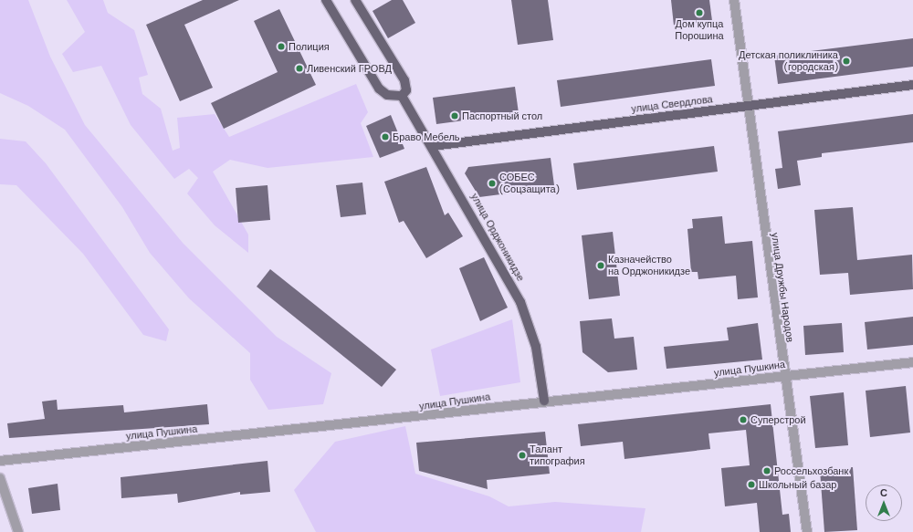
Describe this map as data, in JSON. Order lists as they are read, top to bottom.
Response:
{
  "streets": {
    "main road": ["улица Свердлова", "улица Орджоникидзе"],
    "street": ["улица Дружбы Народов", "улица Пушкина"]
  },
  "crossings": [
    ["улица Свердлова", "улица Орджоникидзе"],
    ["улица Свердлова", "улица Дружбы Народов"],
    ["улица Орджоникидзе", "улица Пушкина"],
    ["улица Дружбы Народов", "улица Пушкина"]
  ],
  "places": [
    "Дом купца Порошина",
    "Полиция",
    "Детская поликлиника (городская)",
    "Ливенский ГРОВД",
    "Паспортный стол",
    "Браво Мебель",
    "СОБЕС (Соцзащита)",
    "Казначейство на Орджоникидзе",
    "Суперстрой",
    "Талант типография",
    "Россельхозбанк",
    "Школьный базар"
  ],
  "north": "top"
}
